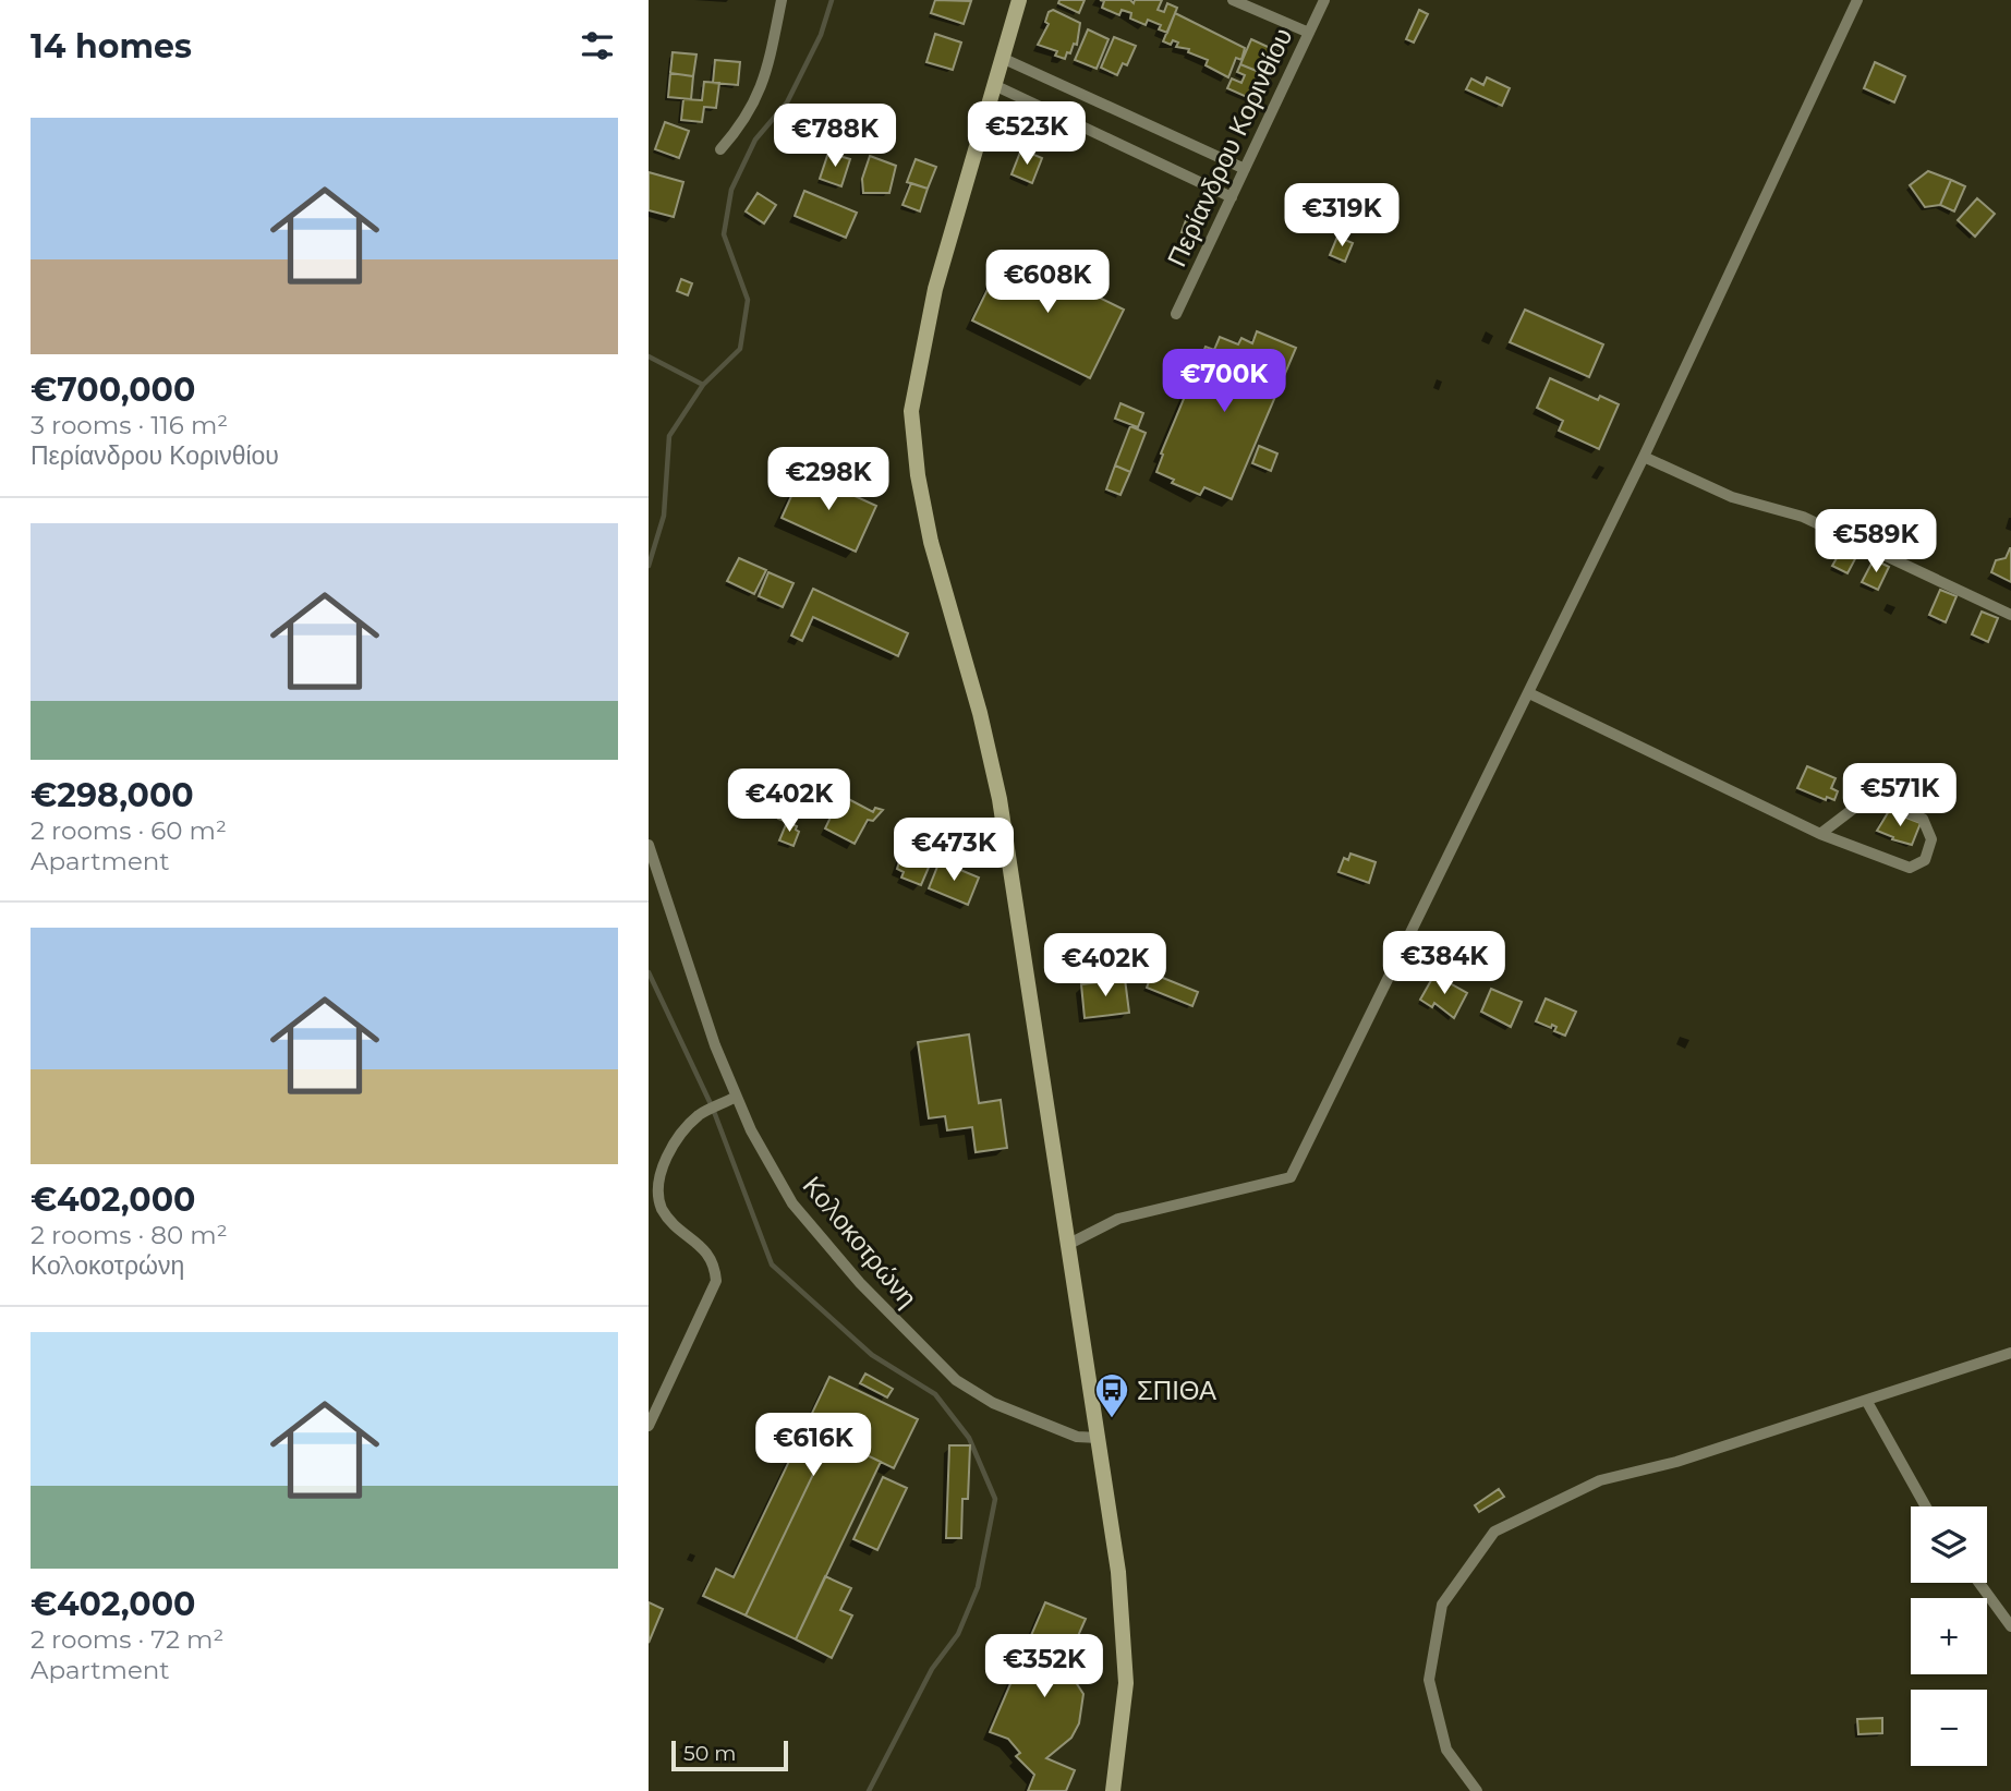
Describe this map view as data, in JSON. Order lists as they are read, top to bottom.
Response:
{
  "streets": {
    "street": ["Περίανδρου Κορινθίου", "Κολοκοτρώνη"]
  },
  "places": {
    "bus stop": ["ΣΠΙΘΑ"]
  },
  "scale_bar": "50 m",
  "page": {
    "heading": "14 homes",
    "list": [
      {
        "name": "€700,000",
        "note": "3 rooms · 116 m² · Περίανδρου Κορινθίου"
      },
      {
        "name": "€298,000",
        "note": "2 rooms · 60 m² · Apartment"
      },
      {
        "name": "€402,000",
        "note": "2 rooms · 80 m² · Κολοκοτρώνη"
      },
      {
        "name": "€402,000",
        "note": "2 rooms · 72 m² · Apartment"
      }
    ],
    "price": [
      "€523K",
      "€788K",
      "€319K",
      "€608K",
      "€700K",
      "€298K",
      "€589K",
      "€571K",
      "€402K",
      "€473K",
      "€384K",
      "€402K",
      "€616K",
      "€352K"
    ],
    "map_buttons": ["+", "−"],
    "scale": "50 m"
  }
}
